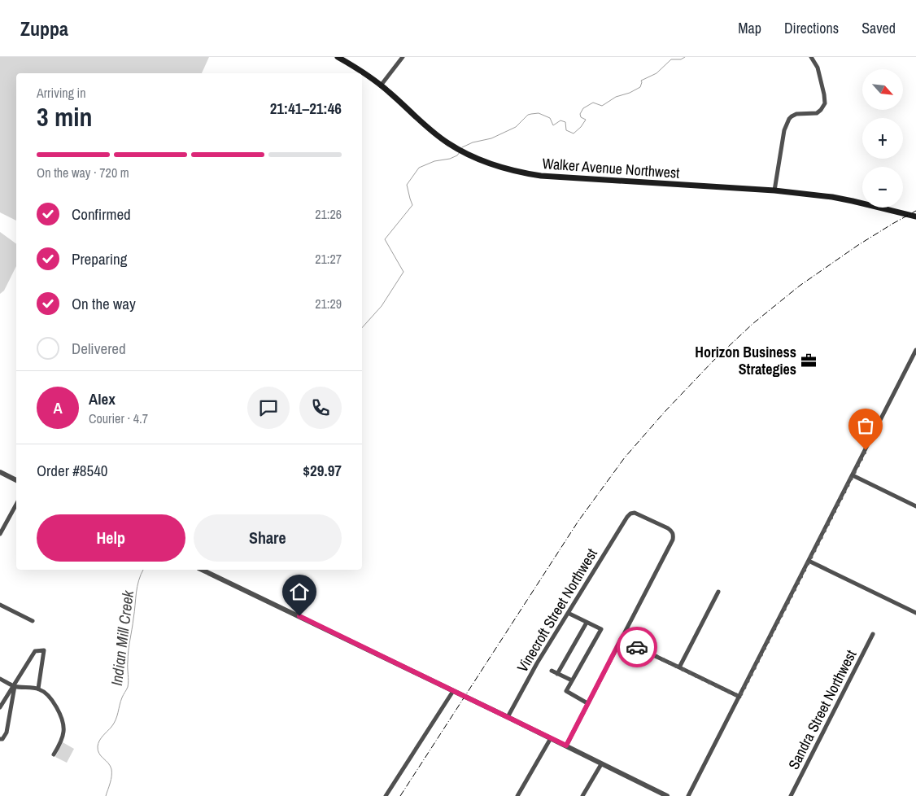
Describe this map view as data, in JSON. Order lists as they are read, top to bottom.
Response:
{
  "streets": {
    "main road": ["Walker Avenue Northwest"],
    "street": ["Vinecroft Street Northwest", "Sandra Street Northwest"]
  },
  "water": ["Indian Mill Creek"],
  "places": {
    "office": ["Horizon Business Strategies"]
  },
  "north": "bottom right",
  "page": {
    "header": "Zuppa",
    "nav": ["Map", "Directions", "Saved"],
    "map_buttons": ["+", "−"],
    "heading": ["3 min", "Arriving in", "21:41–21:46"],
    "panel": [
      "Alex",
      "Courier · 4.7",
      "Order #8540",
      "$29.97"
    ],
    "bar": "On the way · 720 m",
    "list": [
      ["Confirmed", "21:26"],
      ["Preparing", "21:27"],
      ["On the way", "21:29"],
      "Delivered"
    ],
    "round": "A",
    "buttons": ["Help", "Share"]
  }
}
